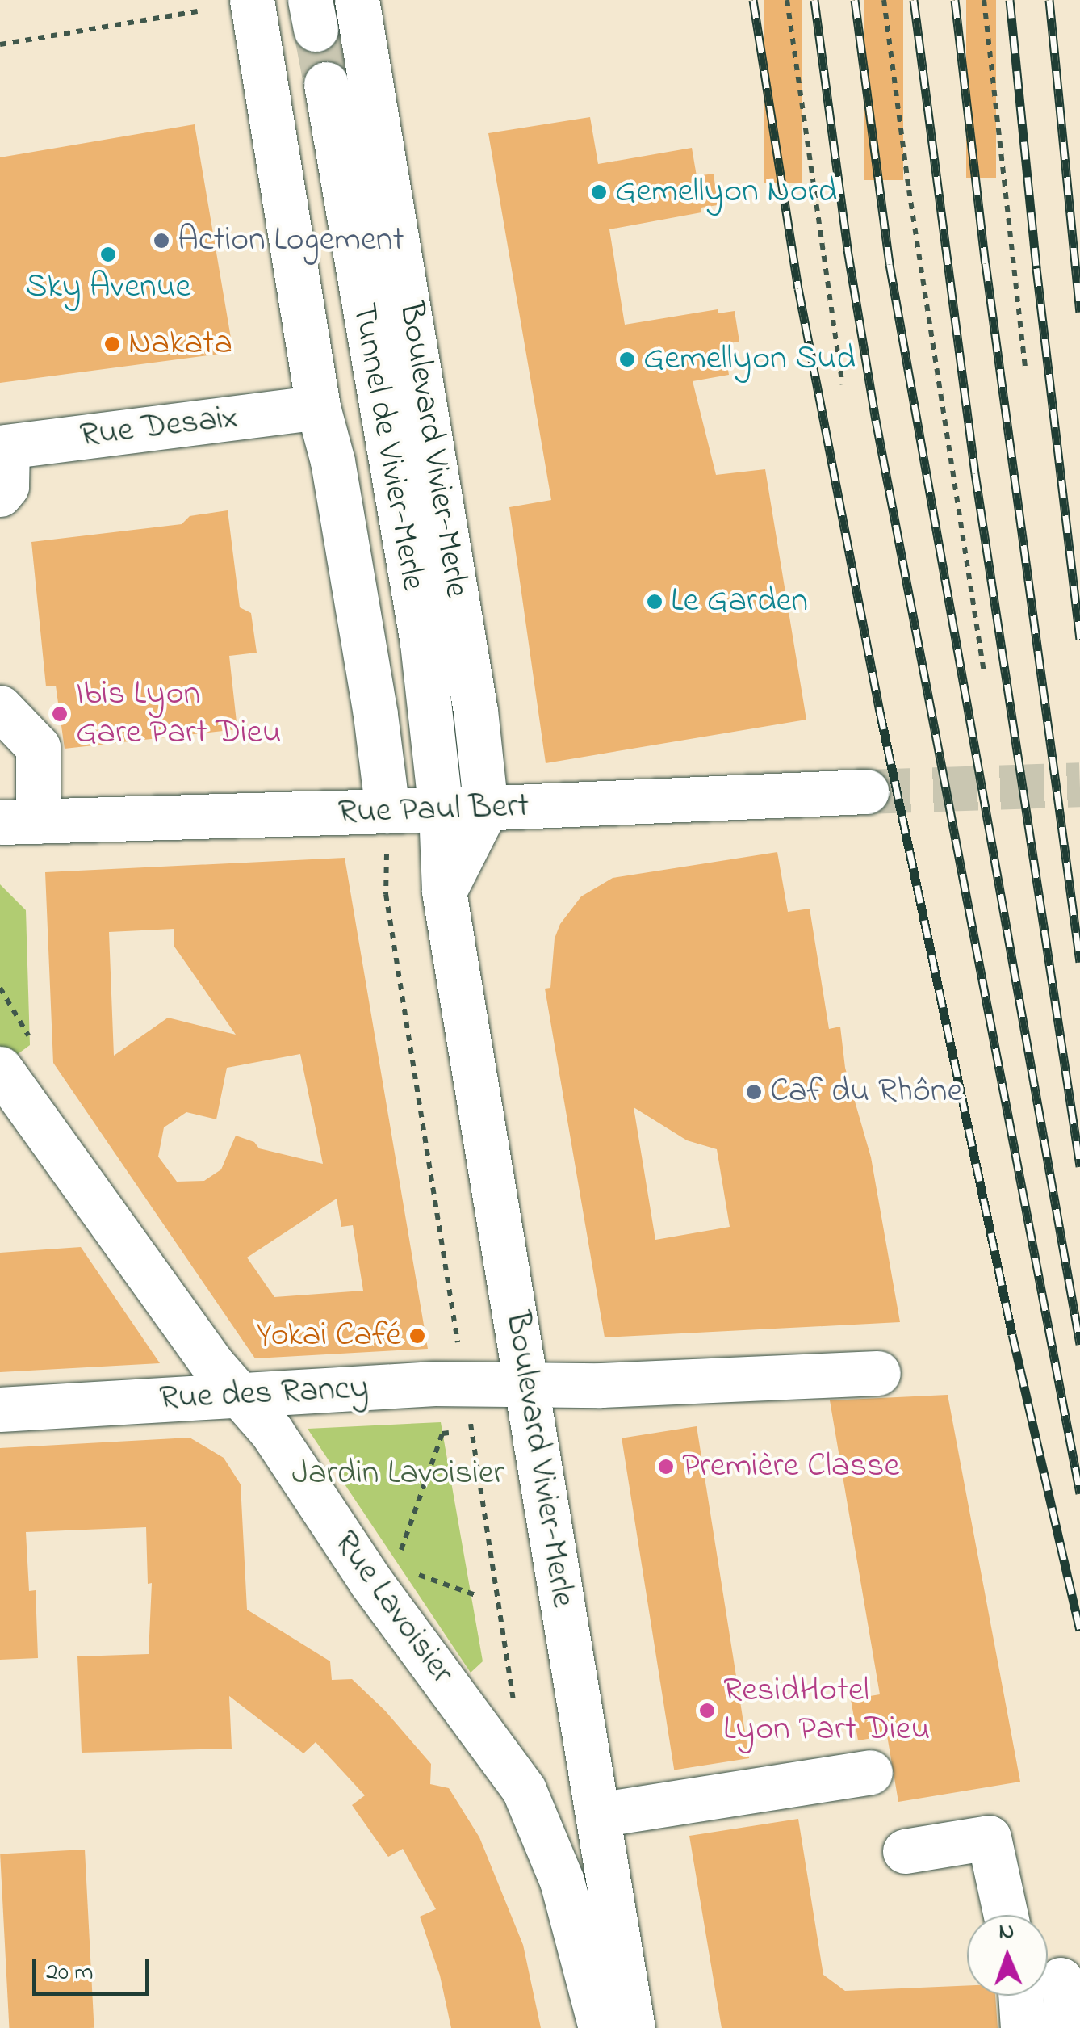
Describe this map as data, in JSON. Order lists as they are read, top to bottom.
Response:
{
  "streets": {
    "street": [
      "Rue Desaix",
      "Tunnel de Vivier-Merle",
      "Boulevard Vivier-Merle",
      "Rue Paul Bert",
      "Rue des Rancy",
      "Rue Lavoisier"
    ]
  },
  "crossings": [
    ["Tunnel de Vivier-Merle", "Boulevard Vivier-Merle"],
    ["Tunnel de Vivier-Merle", "Rue Paul Bert"],
    ["Boulevard Vivier-Merle", "Rue Paul Bert"],
    ["Boulevard Vivier-Merle", "Rue des Rancy"],
    ["Rue des Rancy", "Rue Lavoisier"]
  ],
  "parks": ["Jardin Lavoisier"],
  "places": [
    "Gemellyon Nord",
    "Action Logement",
    "Sky Avenue",
    "Nakata",
    "Gemellyon Sud",
    "Le Garden",
    "Ibis Lyon Gare Part Dieu",
    "Caf du Rhône",
    "Yokai Café",
    "Première Classe",
    "ResidHotel Lyon Part Dieu"
  ],
  "scale_bar": "20 m",
  "north": "top"
}
